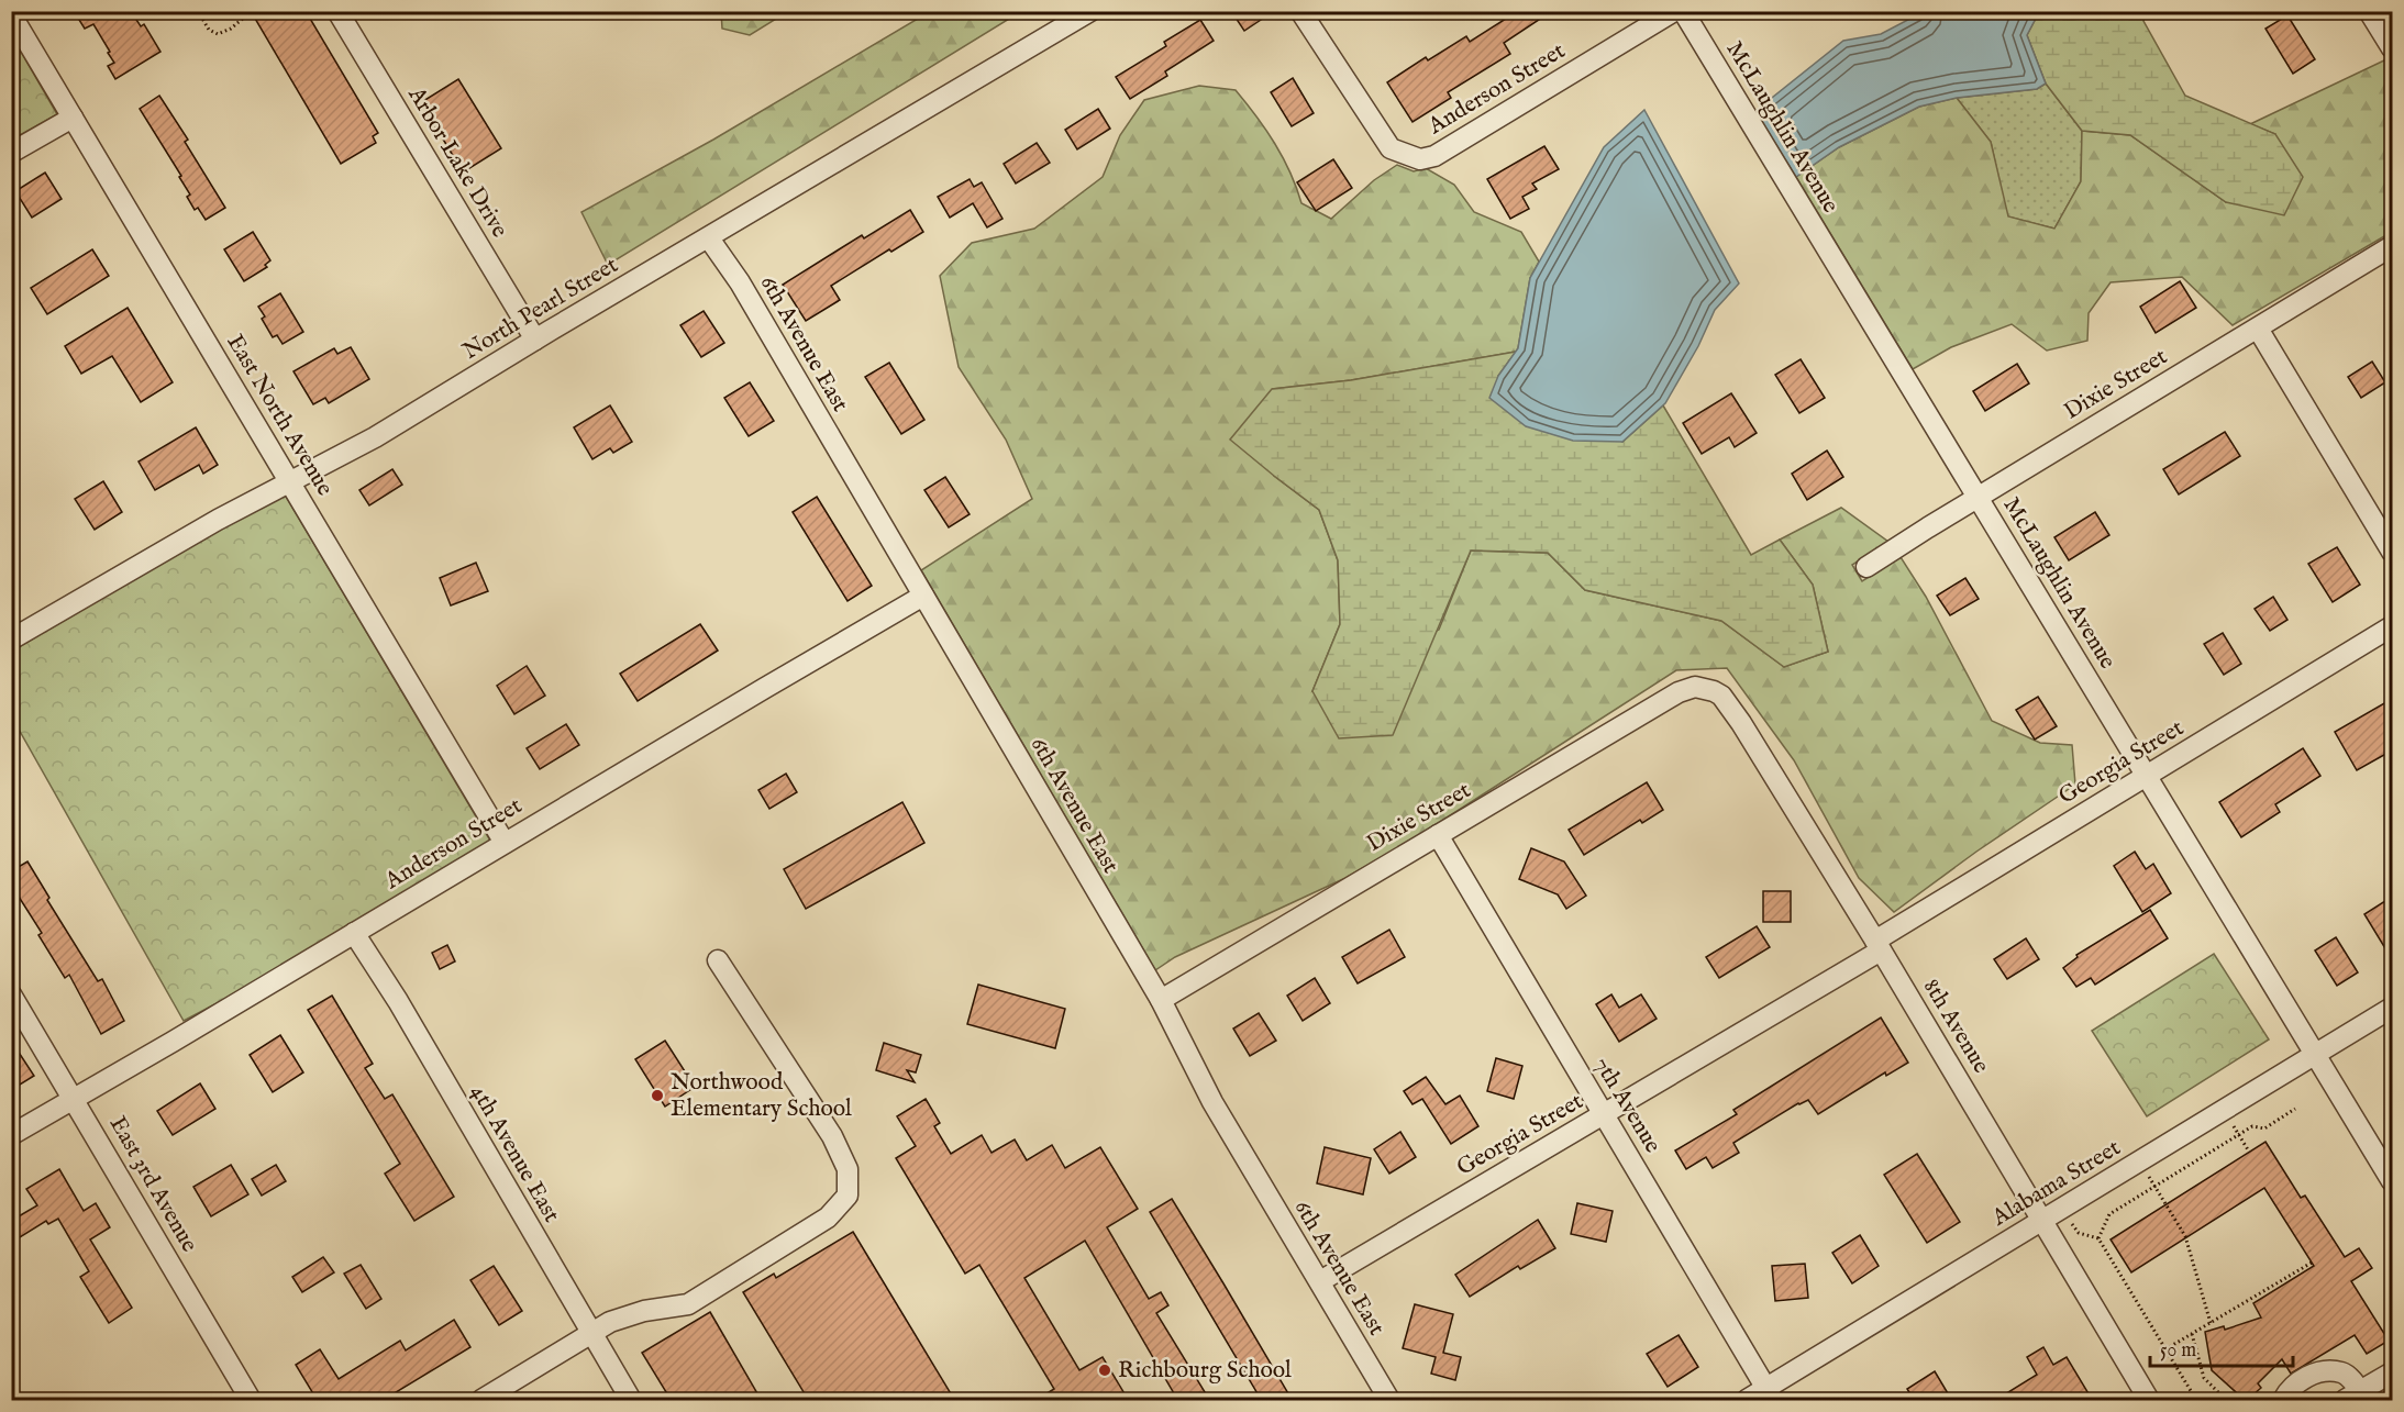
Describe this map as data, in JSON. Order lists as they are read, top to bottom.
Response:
{
  "streets": {
    "street": [
      "Anderson Street",
      "McLaughlin Avenue",
      "Arbor Lake Drive",
      "North Pearl Street",
      "6th Avenue East",
      "Dixie Street",
      "East North Avenue",
      "Georgia Street",
      "8th Avenue",
      "7th Avenue",
      "4th Avenue East",
      "Alabama Street",
      "East 3rd Avenue"
    ]
  },
  "crossings": [
    ["Anderson Street", "6th Avenue East"],
    ["Anderson Street", "East North Avenue"],
    ["Anderson Street", "4th Avenue East"],
    ["Anderson Street", "East 3rd Avenue"],
    ["McLaughlin Avenue", "Dixie Street"],
    ["McLaughlin Avenue", "Georgia Street"],
    ["McLaughlin Avenue", "Alabama Street"],
    ["Arbor Lake Drive", "North Pearl Street"],
    ["North Pearl Street", "6th Avenue East"],
    ["North Pearl Street", "East North Avenue"],
    ["6th Avenue East", "Dixie Street"],
    ["6th Avenue East", "Georgia Street"],
    ["Dixie Street", "8th Avenue"],
    ["Dixie Street", "7th Avenue"],
    ["Georgia Street", "8th Avenue"],
    ["Georgia Street", "7th Avenue"],
    ["8th Avenue", "Alabama Street"],
    ["7th Avenue", "Alabama Street"]
  ],
  "places": ["Northwood Elementary School", "Richbourg School"],
  "scale_bar": "50 m"
}
